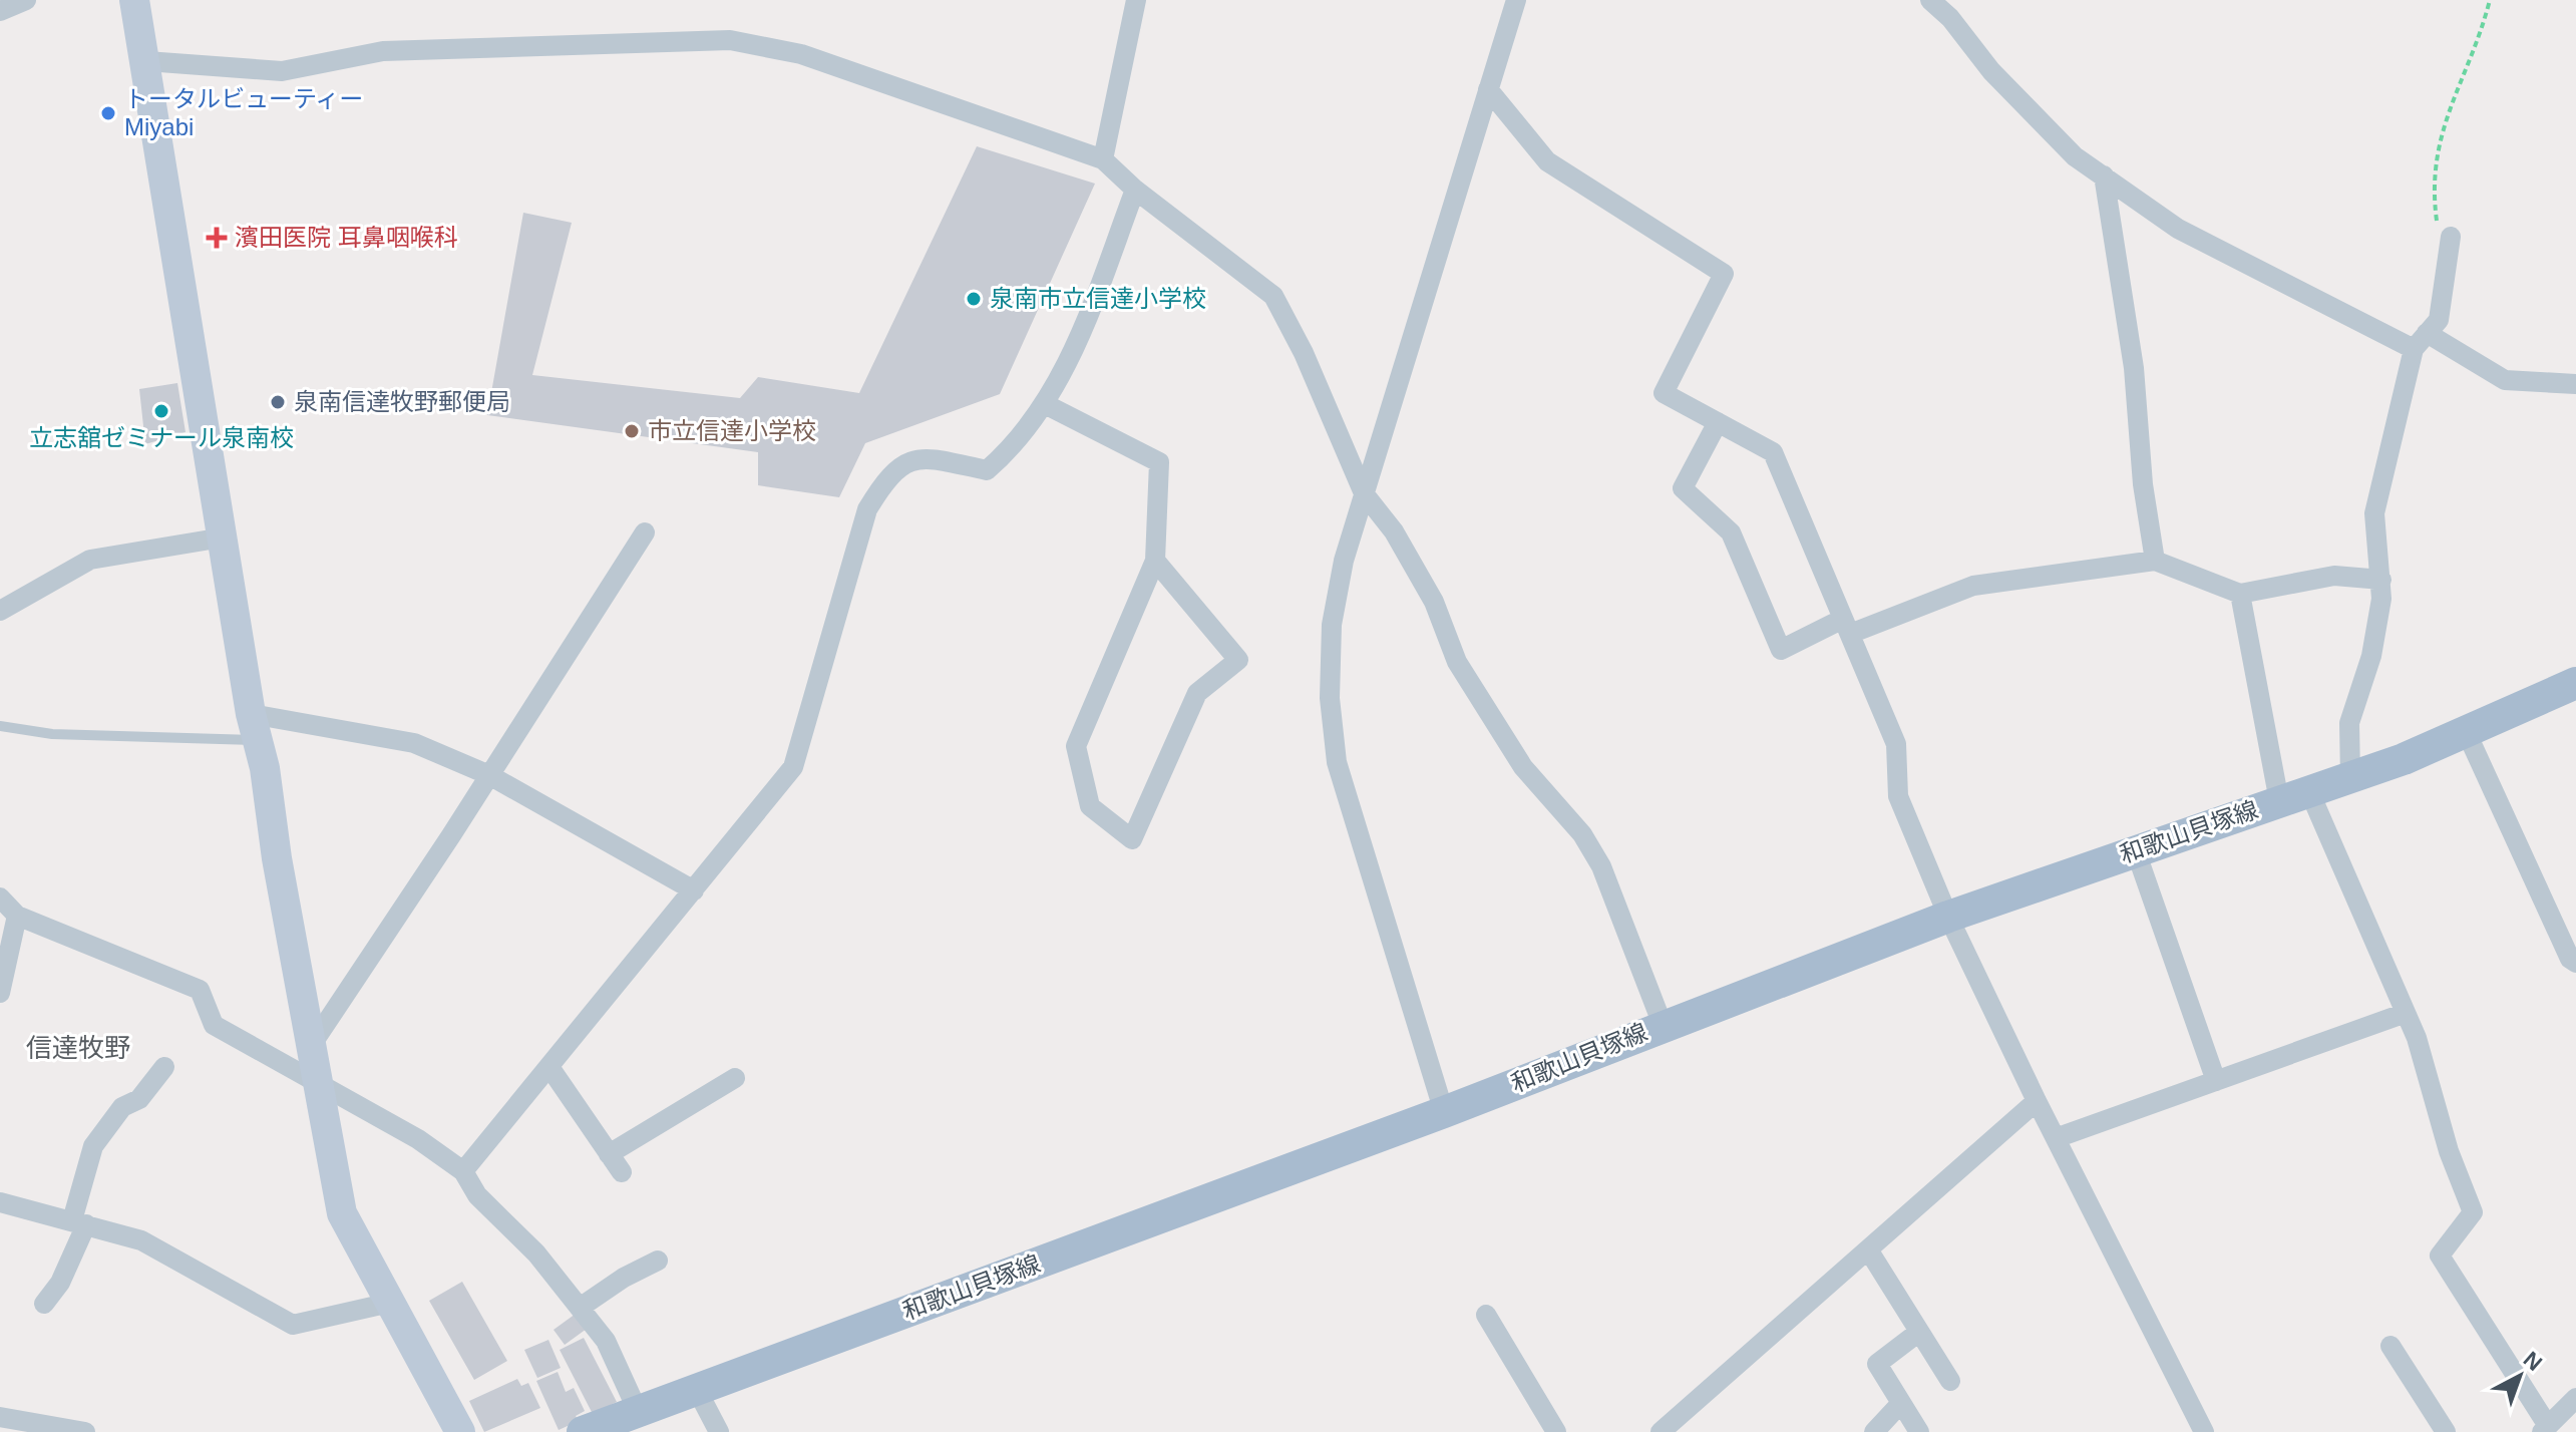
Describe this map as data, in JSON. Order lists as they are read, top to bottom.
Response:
{
  "streets": {
    "main road": ["和歌山貝塚線"]
  },
  "districts": ["信達牧野"],
  "places": {
    "other": [
      "トータルビューティー Miyabi",
      "泉南市立信達小学校",
      "泉南信達牧野郵便局",
      "立志舘ゼミナール泉南校",
      "市立信達小学校"
    ],
    "health": ["濱田医院 耳鼻咽喉科"]
  },
  "north": "top right"
}
